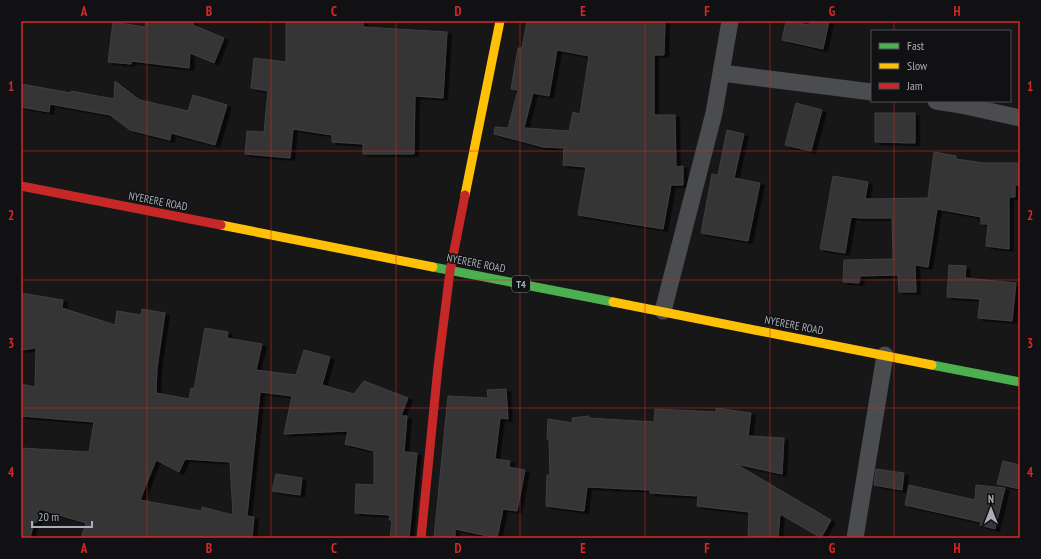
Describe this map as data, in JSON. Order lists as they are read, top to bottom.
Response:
{
  "streets": {
    "main road": ["NYERERE ROAD", "T4"]
  },
  "legend": ["Fast", "Slow", "Jam"],
  "scale_bar": "20 m",
  "north": "top",
  "grid": {
    "columns": [
      "A",
      "B",
      "C",
      "D",
      "E",
      "F",
      "G",
      "H"
    ],
    "rows": [
      "1",
      "2",
      "3",
      "4"
    ]
  }
}
